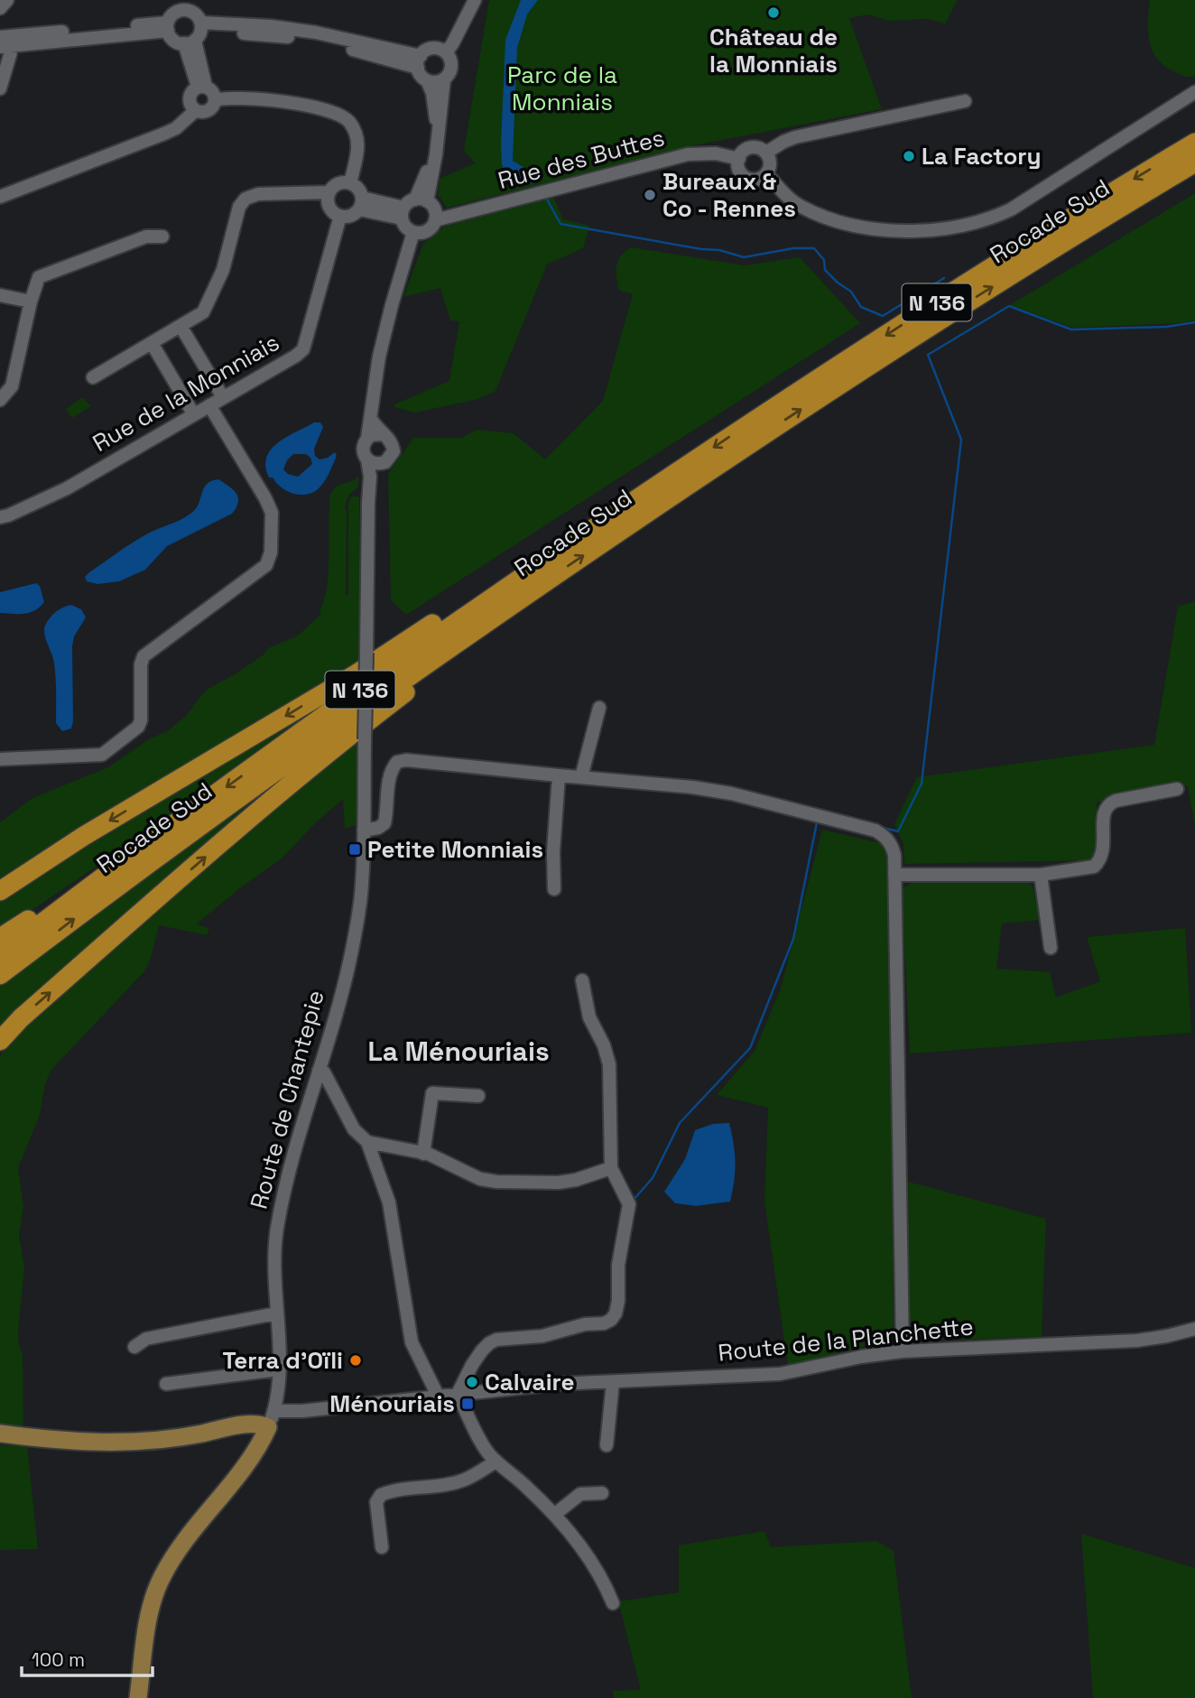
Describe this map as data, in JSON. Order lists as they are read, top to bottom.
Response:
{
  "streets": {
    "highway": ["Rocade Sud", "N 136"],
    "main road": ["Route de Chantepie"],
    "street": ["Rue des Buttes", "Rue de la Monniais", "Route de la Planchette"]
  },
  "crossings": [
    ["Route de Chantepie", "Route de la Planchette"]
  ],
  "districts": ["La Ménouriais"],
  "parks": ["Parc de la Monniais"],
  "places": {
    "other": [
      "Château de la Monniais",
      "La Factory",
      "Bureaux & Co - Rennes",
      "Terra d'Oïli",
      "Calvaire"
    ],
    "transit": ["Petite Monniais", "Ménouriais"]
  },
  "scale_bar": "100 m"
}
